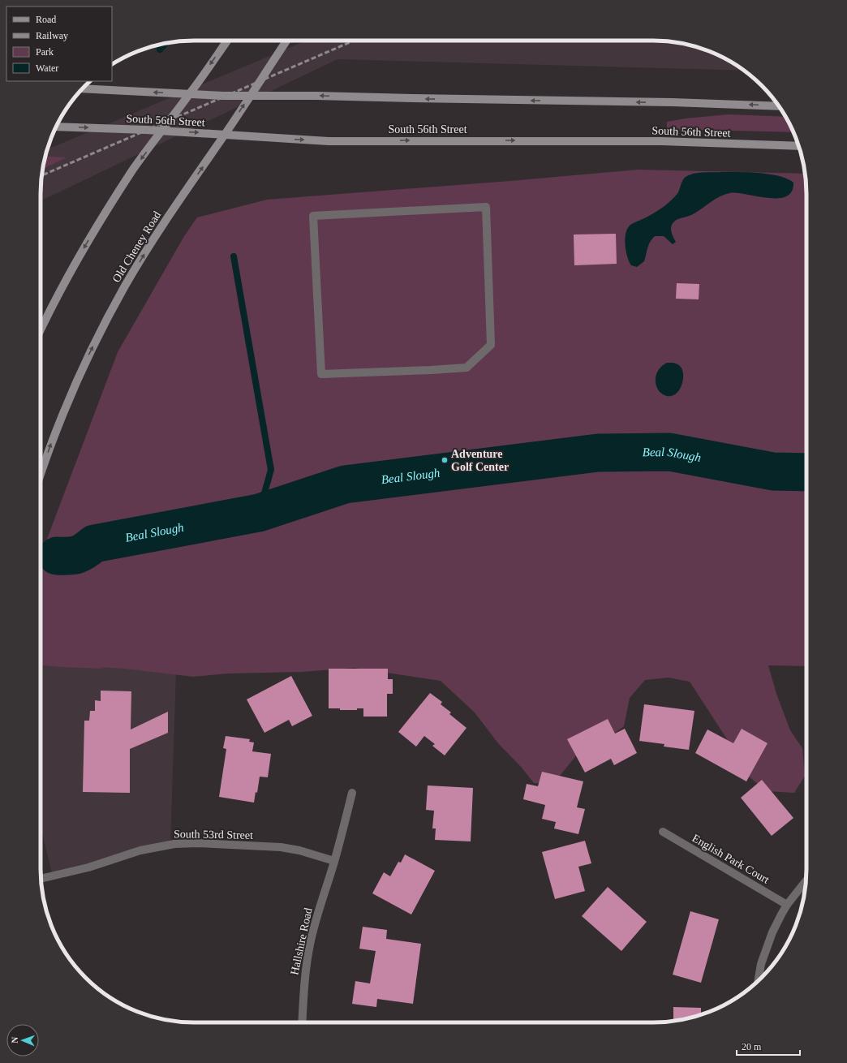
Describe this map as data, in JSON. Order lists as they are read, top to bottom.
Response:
{
  "streets": {
    "main road": ["South 56th Street", "Old Cheney Road"],
    "street": ["South 53rd Street", "English Park Court", "Hallshire Road"]
  },
  "crossings": [
    ["South 56th Street", "Old Cheney Road"],
    ["South 53rd Street", "Hallshire Road"]
  ],
  "water": ["Beal Slough"],
  "places": ["Adventure Golf Center"],
  "legend": [
    "Road",
    "Railway",
    "Park",
    "Water"
  ],
  "scale_bar": "20 m",
  "north": "left"
}
